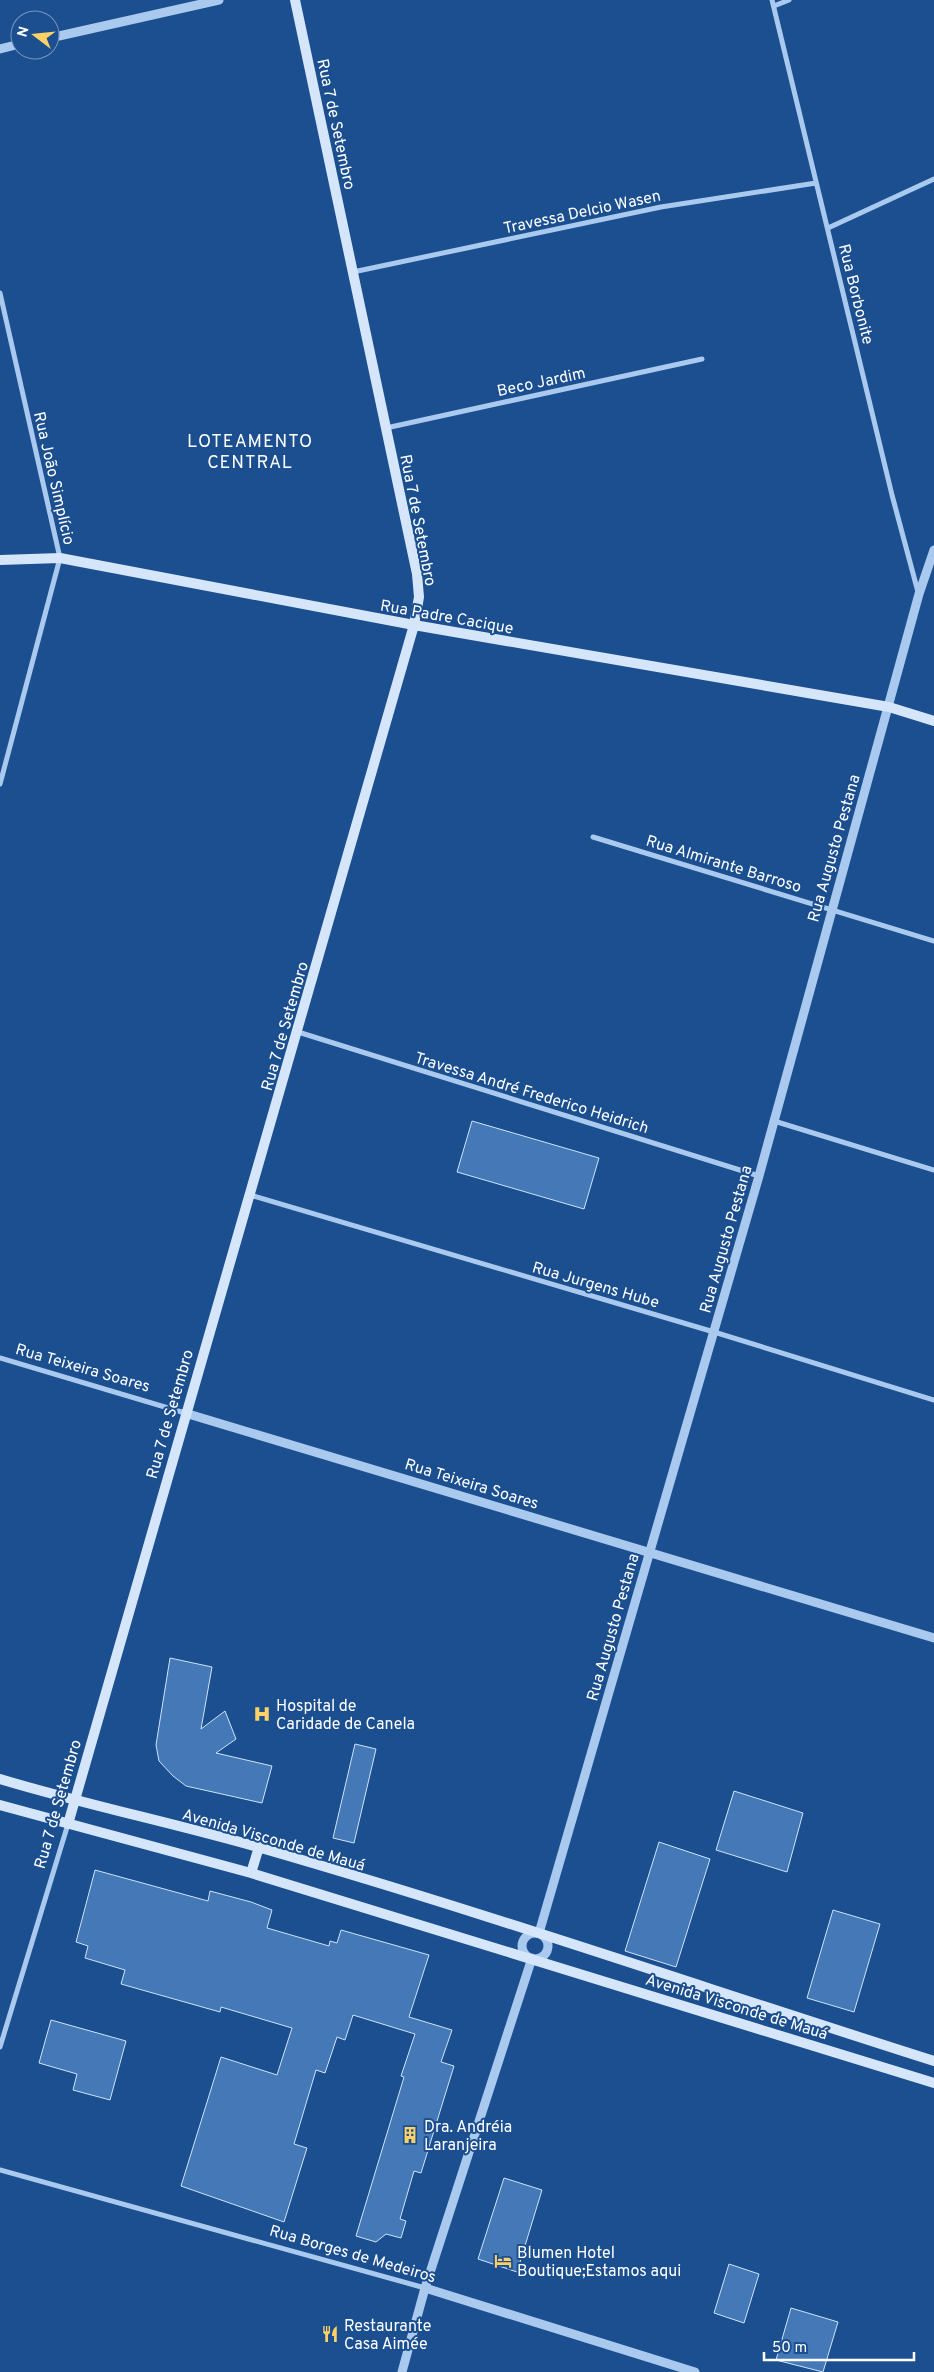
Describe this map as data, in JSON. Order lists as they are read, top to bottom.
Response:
{
  "streets": {
    "main road": ["Rua 7 de Setembro", "Rua Padre Cacique", "Avenida Visconde de Mauá"],
    "street": [
      "Travessa Delcio Wasen",
      "Rua Borbonite",
      "Beco Jardim",
      "Rua João Simplício",
      "Rua Augusto Pestana",
      "Rua Almirante Barroso",
      "Travessa André Frederico Heidrich",
      "Rua Jurgens Hube",
      "Rua Teixeira Soares",
      "Rua Borges de Medeiros"
    ]
  },
  "crossings": [
    ["Rua 7 de Setembro", "Travessa Delcio Wasen"],
    ["Rua 7 de Setembro", "Beco Jardim"],
    ["Rua 7 de Setembro", "Rua Padre Cacique"],
    ["Rua 7 de Setembro", "Travessa André Frederico Heidrich"],
    ["Rua 7 de Setembro", "Rua Jurgens Hube"],
    ["Rua 7 de Setembro", "Rua Teixeira Soares"],
    ["Rua 7 de Setembro", "Avenida Visconde de Mauá"],
    ["Travessa Delcio Wasen", "Rua Borbonite"],
    ["Rua Borbonite", "Rua Augusto Pestana"],
    ["Rua João Simplício", "Rua Padre Cacique"],
    ["Rua Padre Cacique", "Rua Augusto Pestana"],
    ["Rua Augusto Pestana", "Rua Almirante Barroso"],
    ["Rua Augusto Pestana", "Travessa André Frederico Heidrich"],
    ["Rua Augusto Pestana", "Rua Jurgens Hube"],
    ["Rua Augusto Pestana", "Rua Teixeira Soares"],
    ["Rua Augusto Pestana", "Avenida Visconde de Mauá"]
  ],
  "districts": ["LOTEAMENTO CENTRAL"],
  "places": {
    "hospital": ["Hospital de Caridade de Canela"],
    "building": ["Dra. Andréia Laranjeira"],
    "hotel": ["Blumen Hotel Boutique;Estamos aqui"],
    "restaurant": ["Restaurante Casa Aimée"]
  },
  "scale_bar": "50 m",
  "north": "left"
}
